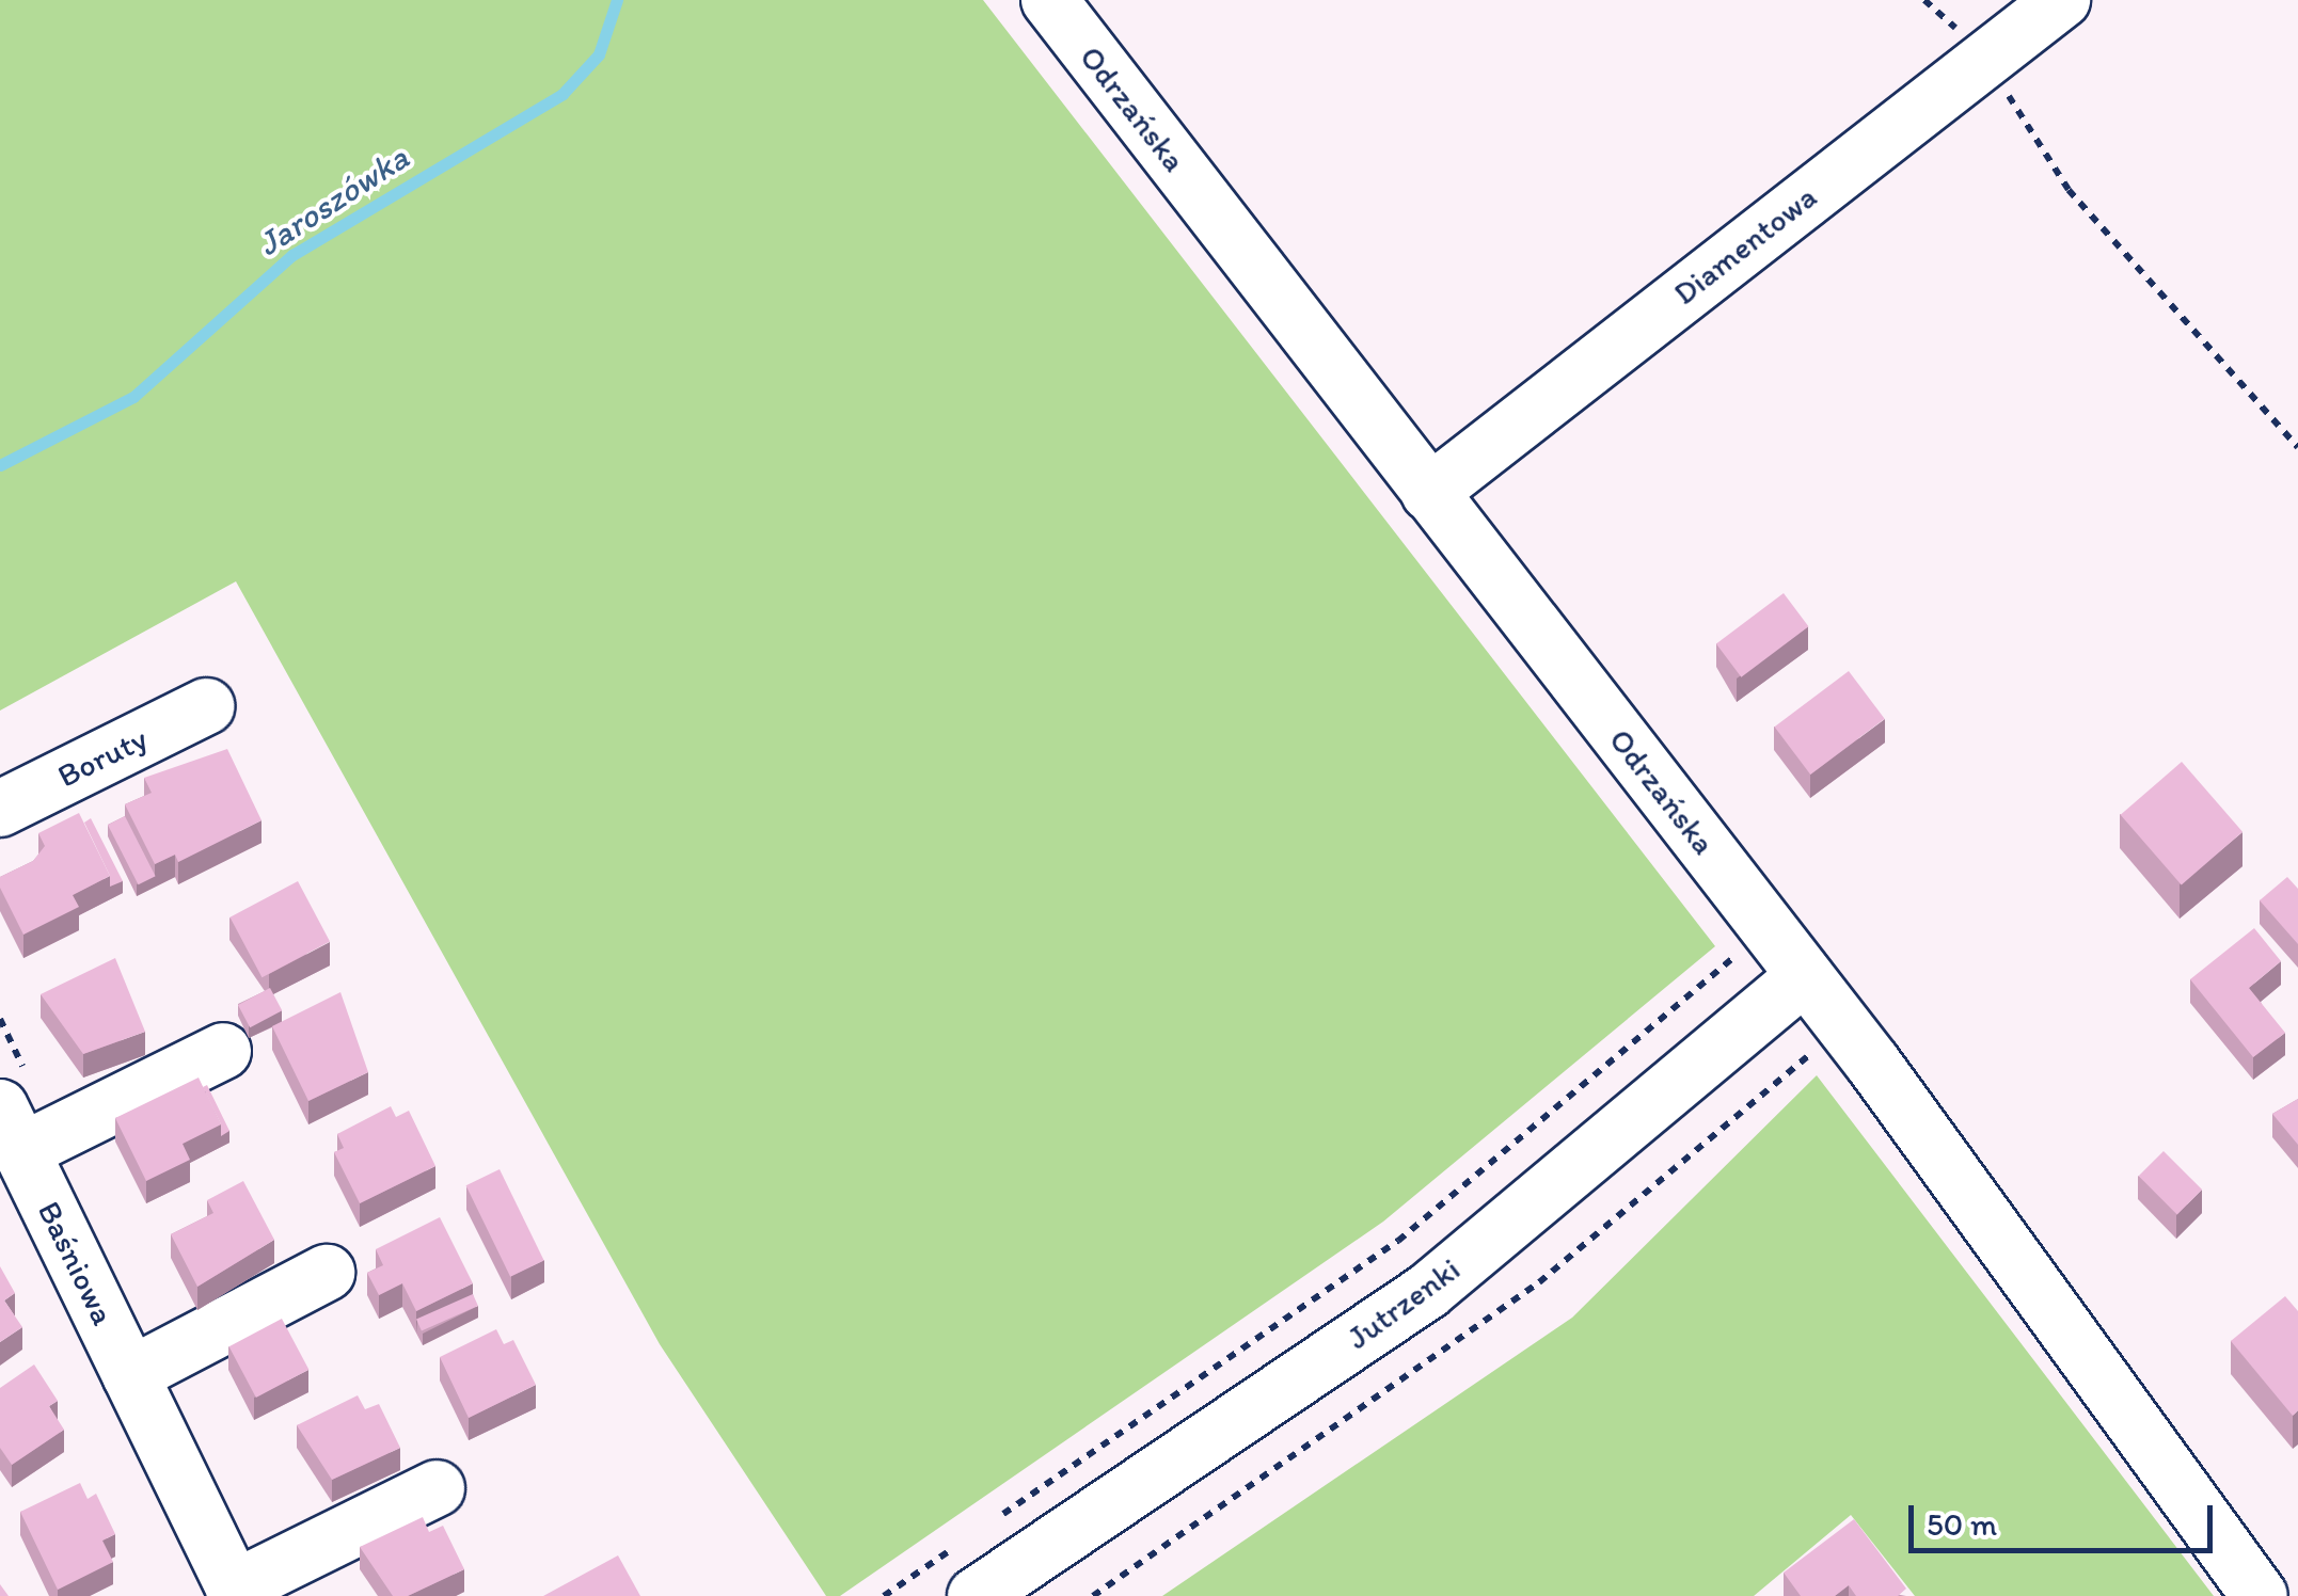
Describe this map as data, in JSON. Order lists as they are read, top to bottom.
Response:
{
  "streets": {
    "street": [
      "Odrzańska",
      "Diamentowa",
      "Boruty",
      "Baśniowa",
      "Jutrzenki"
    ]
  },
  "crossings": [
    ["Odrzańska", "Diamentowa"],
    ["Odrzańska", "Jutrzenki"]
  ],
  "water": ["Jaroszówka"],
  "scale_bar": "50 m"
}
